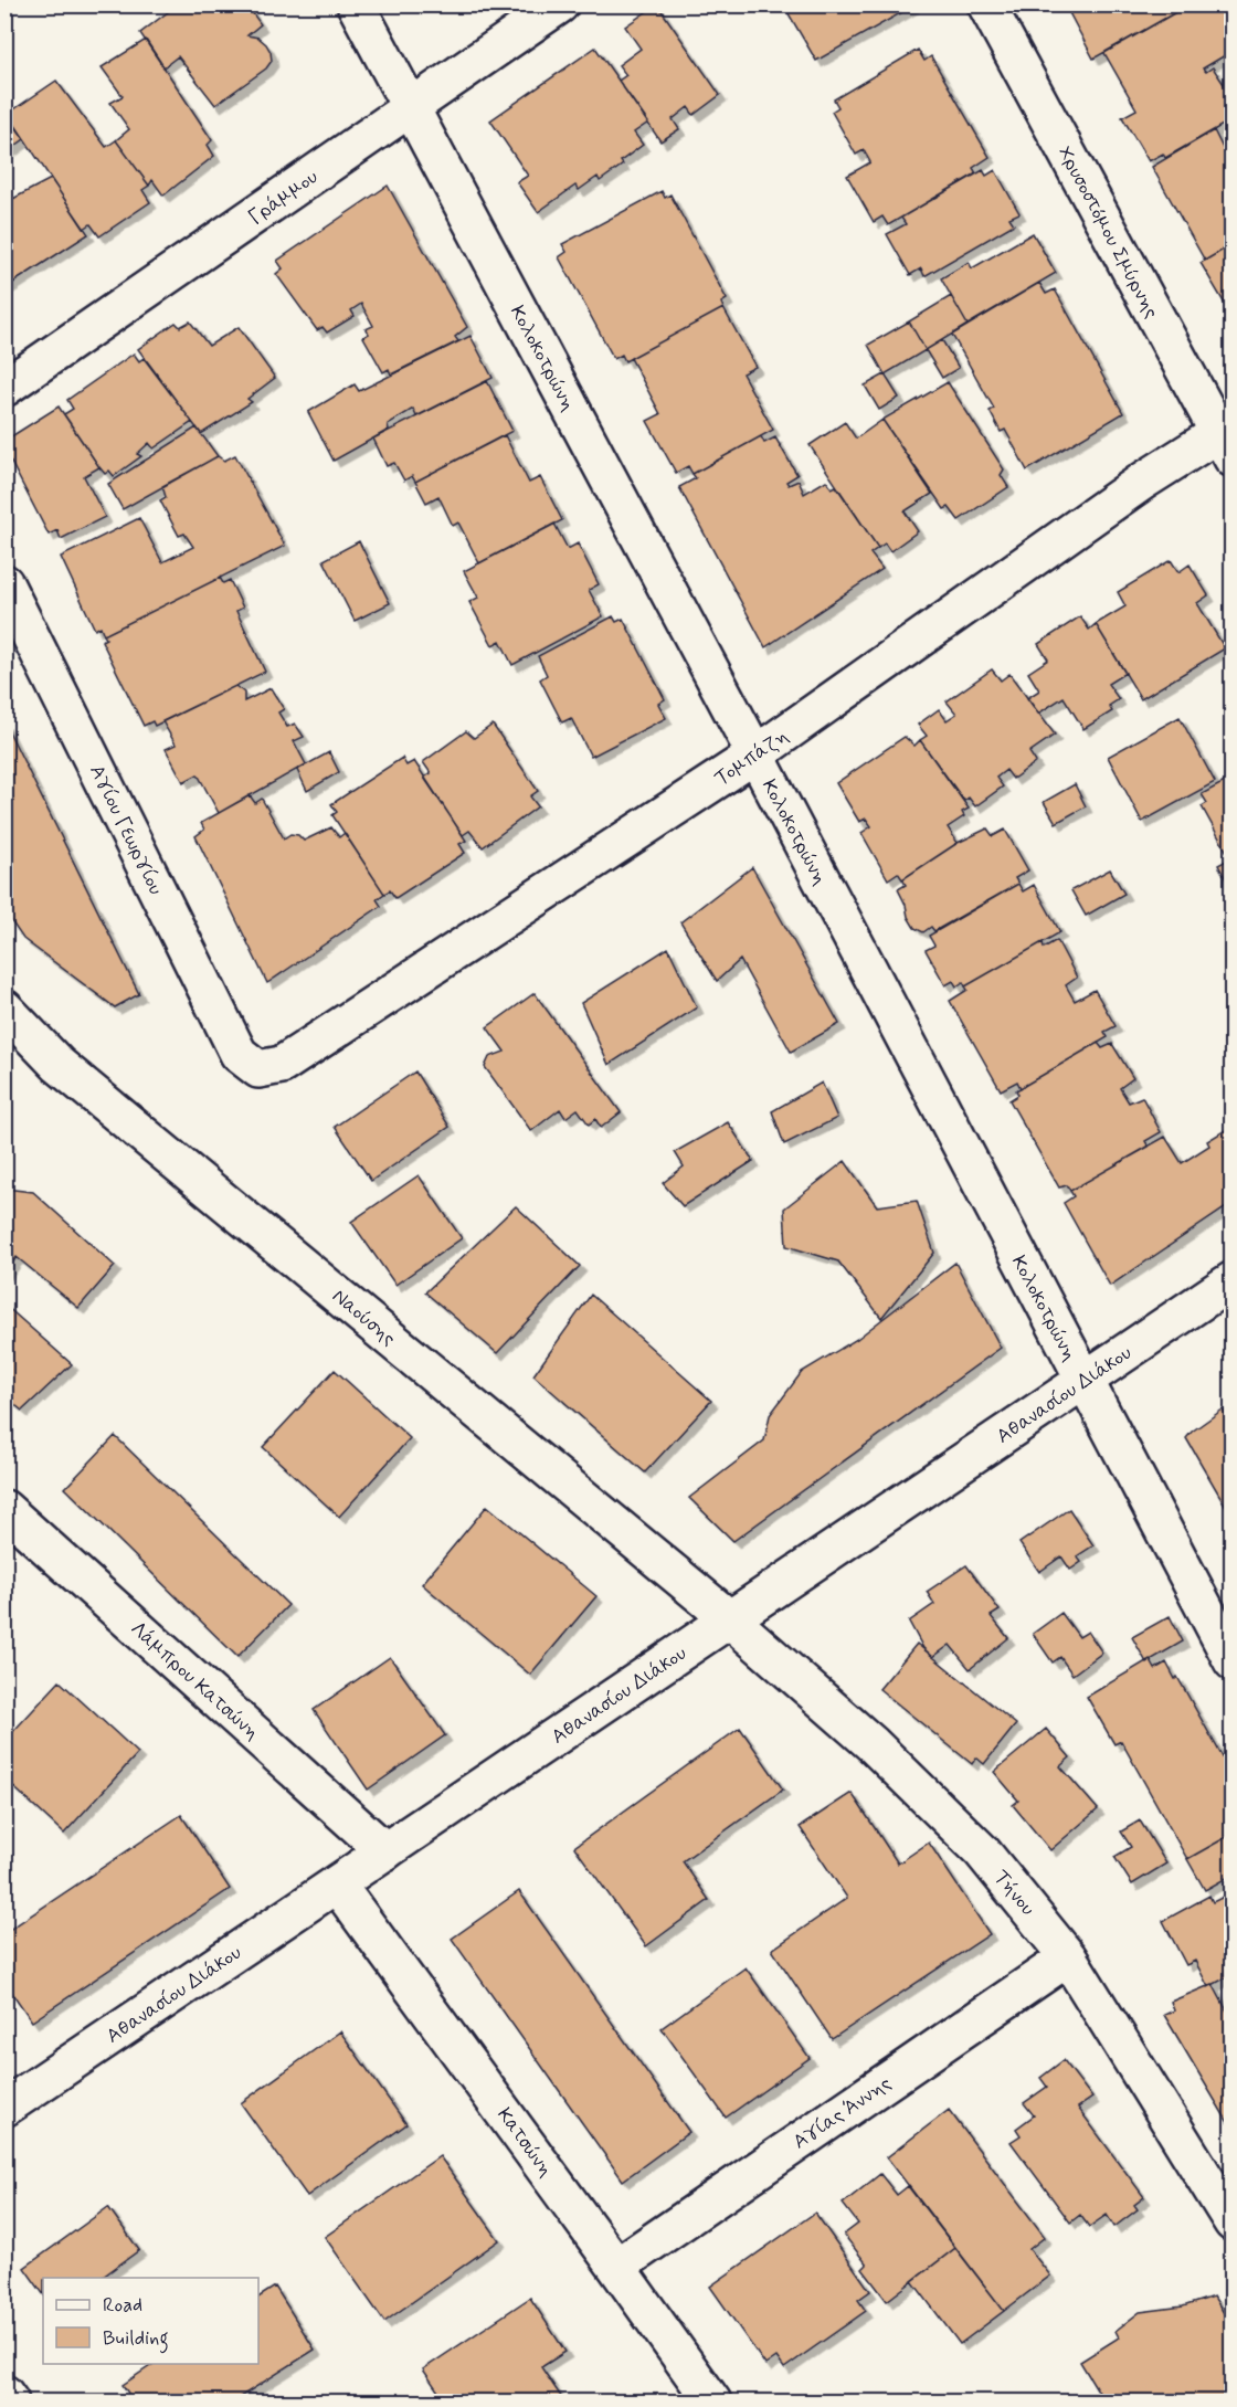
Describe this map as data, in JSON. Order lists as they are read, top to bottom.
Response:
{
  "streets": {
    "street": [
      "Γράμμου",
      "Χρυσοστόμου Σμύρνης",
      "Κολοκοτρώνη",
      "Τομπάζη",
      "Αγίου Γεωργίου",
      "Ναούσης",
      "Αθανασίου Διάκου",
      "Λάμπρου Κατσώνη",
      "Τήνου",
      "Αγίας Άννης",
      "Κατσώνη"
    ]
  },
  "crossings": [
    ["Γράμμου", "Κολοκοτρώνη"],
    ["Χρυσοστόμου Σμύρνης", "Τομπάζη"],
    ["Κολοκοτρώνη", "Τομπάζη"],
    ["Κολοκοτρώνη", "Αθανασίου Διάκου"],
    ["Τομπάζη", "Αγίου Γεωργίου"],
    ["Ναούσης", "Αθανασίου Διάκου"],
    ["Ναούσης", "Τήνου"],
    ["Αθανασίου Διάκου", "Λάμπρου Κατσώνη"],
    ["Αθανασίου Διάκου", "Τήνου"],
    ["Αθανασίου Διάκου", "Κατσώνη"],
    ["Τήνου", "Αγίας Άννης"],
    ["Αγίας Άννης", "Κατσώνη"]
  ],
  "legend": ["Road", "Building"]
}
